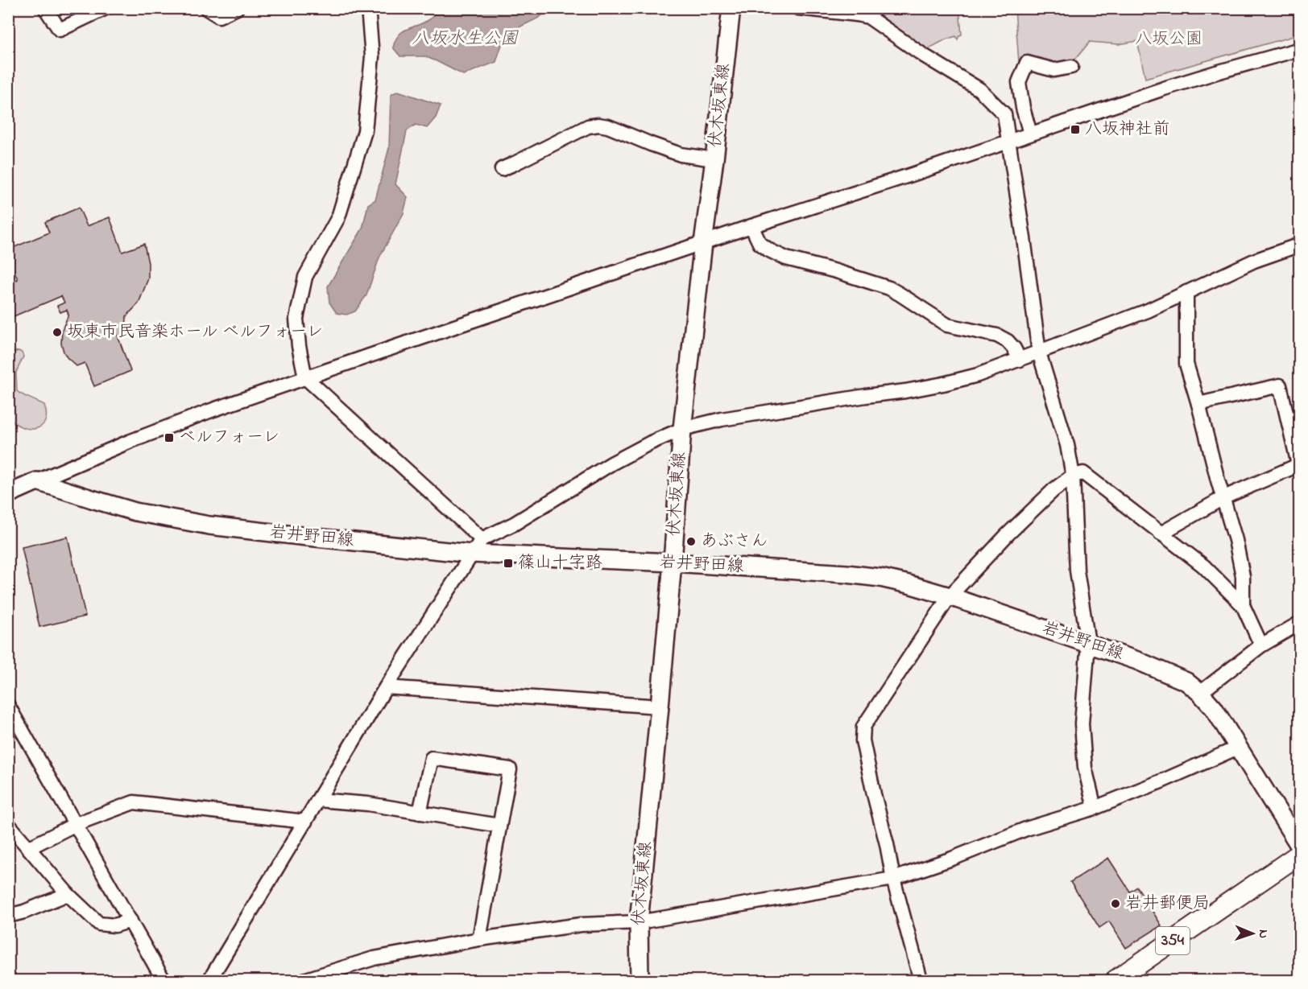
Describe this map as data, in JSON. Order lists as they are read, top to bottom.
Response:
{
  "streets": {
    "highway": ["354"],
    "main road": ["伏木坂東線", "岩井野田線"]
  },
  "crossings": [
    ["伏木坂東線", "岩井野田線"]
  ],
  "water": ["八坂水生公園"],
  "parks": ["八坂公園"],
  "places": {
    "transit": ["八坂神社前", "ベルフォーレ", "篠山十字路"],
    "other": ["坂東市民音楽ホール ベルフォーレ", "あぶさん", "岩井郵便局"]
  },
  "north": "right"
}
